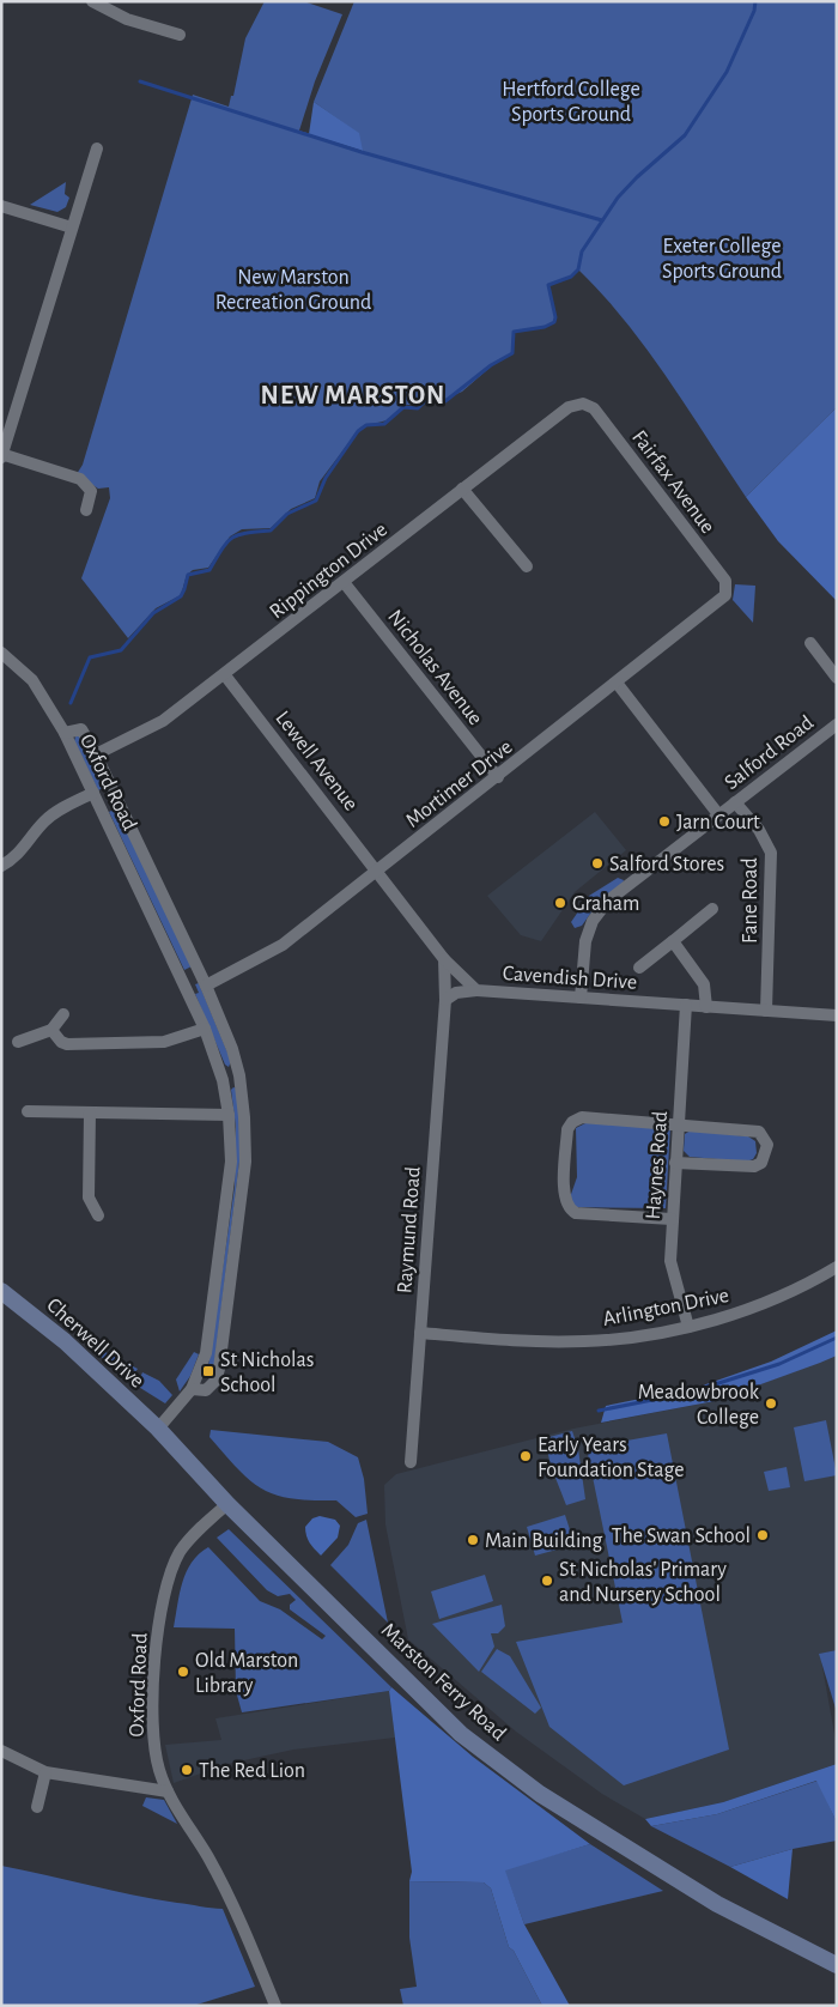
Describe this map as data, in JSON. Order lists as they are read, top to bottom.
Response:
{
  "streets": {
    "main road": ["Cherwell Drive", "Marston Ferry Road"],
    "street": [
      "Fairfax Avenue",
      "Rippington Drive",
      "Nicholas Avenue",
      "Salford Road",
      "Lewell Avenue",
      "Oxford Road",
      "Mortimer Drive",
      "Fane Road",
      "Cavendish Drive",
      "Haynes Road",
      "Raymund Road",
      "Arlington Drive"
    ]
  },
  "crossings": [
    ["Fairfax Avenue", "Rippington Drive"],
    ["Fairfax Avenue", "Mortimer Drive"],
    ["Rippington Drive", "Nicholas Avenue"],
    ["Rippington Drive", "Lewell Avenue"],
    ["Rippington Drive", "Oxford Road"],
    ["Nicholas Avenue", "Mortimer Drive"],
    ["Salford Road", "Fane Road"],
    ["Salford Road", "Cavendish Drive"],
    ["Lewell Avenue", "Mortimer Drive"],
    ["Oxford Road", "Mortimer Drive"],
    ["Oxford Road", "Cherwell Drive"],
    ["Oxford Road", "Marston Ferry Road"],
    ["Fane Road", "Cavendish Drive"],
    ["Cavendish Drive", "Haynes Road"],
    ["Cavendish Drive", "Raymund Road"],
    ["Haynes Road", "Arlington Drive"],
    ["Raymund Road", "Arlington Drive"],
    ["Cherwell Drive", "Marston Ferry Road"]
  ],
  "districts": ["NEW MARSTON"],
  "parks": ["Hertford College Sports Ground", "Exeter College Sports Ground", "New Marston Recreation Ground"],
  "places": {
    "other": [
      "Jarn Court",
      "Salford Stores",
      "Graham",
      "Meadowbrook College",
      "Early Years Foundation Stage",
      "The Swan School",
      "Main Building",
      "St Nicholas' Primary and Nursery School",
      "Old Marston Library",
      "The Red Lion"
    ],
    "transit": ["St Nicholas School"]
  }
}
